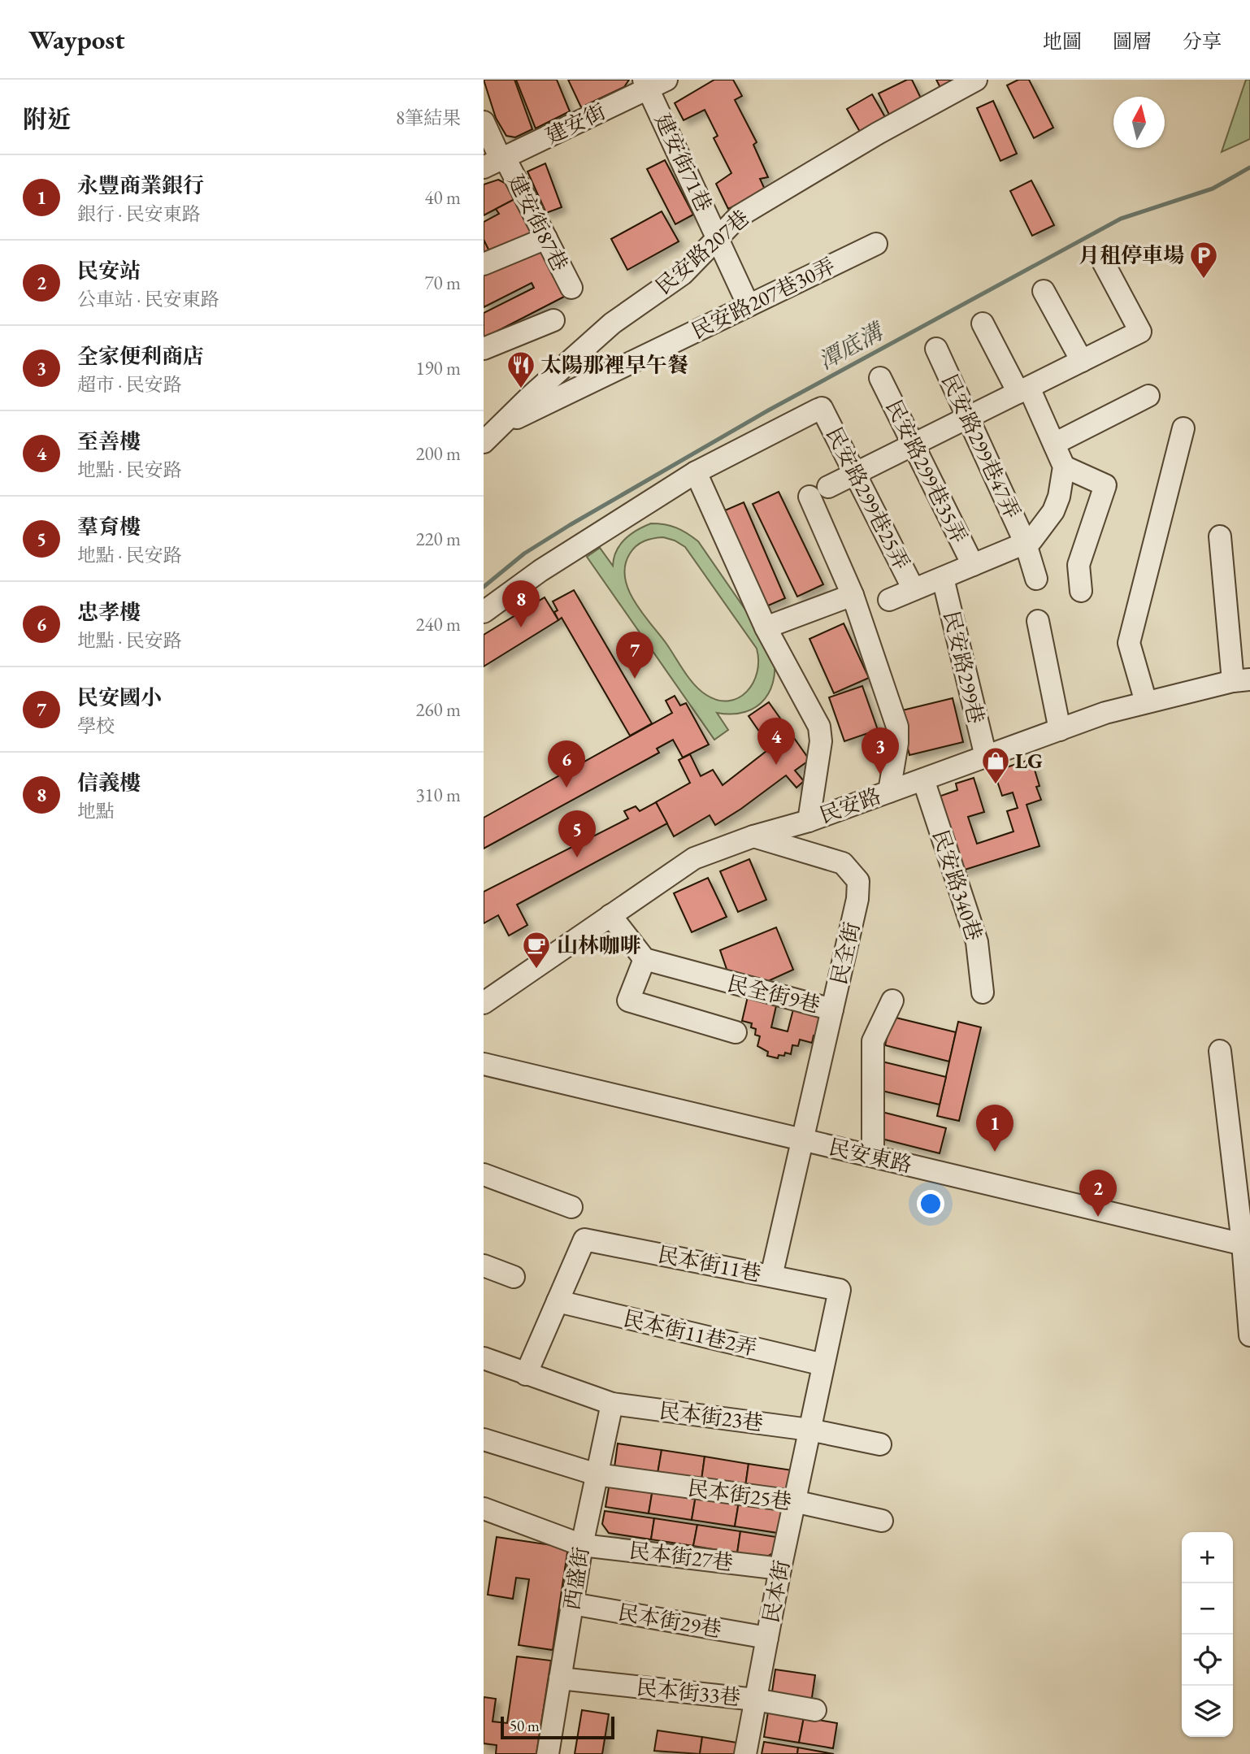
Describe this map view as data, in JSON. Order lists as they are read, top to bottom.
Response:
{
  "streets": {
    "street": [
      "建安街",
      "建安街71巷",
      "建安街87巷",
      "民安路207巷",
      "民安路207巷30弄",
      "民安路299巷47弄",
      "民安路299巷35弄",
      "民安路299巷25弄",
      "民安路299巷",
      "民安路",
      "民安路340巷",
      "民全街",
      "民全街9巷",
      "民安東路",
      "民本街11巷",
      "民本街11巷2弄",
      "民本街23巷",
      "民本街25巷",
      "民本街27巷",
      "西盛街",
      "民本街",
      "民本街29巷",
      "民本街33巷"
    ]
  },
  "crossings": [
    ["建安街", "建安街71巷"],
    ["建安街", "建安街87巷"],
    ["建安街71巷", "民安路207巷"],
    ["建安街71巷", "民安路207巷30弄"],
    ["民安路207巷", "民安路207巷30弄"],
    ["民安路299巷", "民安路"],
    ["民安路", "民安路340巷"],
    ["民安路", "民全街"],
    ["民全街", "民全街9巷"],
    ["民全街", "民安東路"],
    ["民全街", "民本街11巷"],
    ["民本街11巷", "民本街11巷2弄"],
    ["民本街11巷", "民本街23巷"],
    ["民本街11巷", "民本街"],
    ["民本街23巷", "西盛街"],
    ["民本街23巷", "民本街"],
    ["民本街25巷", "西盛街"],
    ["民本街25巷", "民本街"],
    ["民本街27巷", "西盛街"],
    ["民本街27巷", "民本街"],
    ["西盛街", "民本街29巷"],
    ["西盛街", "民本街33巷"],
    ["民本街", "民本街29巷"],
    ["民本街", "民本街33巷"]
  ],
  "water": ["潭底溝"],
  "places": {
    "parking": ["月租停車場"],
    "restaurant": ["太陽那裡早午餐"],
    "shop": ["LG"],
    "cafe": ["山林咖啡"]
  },
  "scale_bar": "50 m",
  "north": "top",
  "page": {
    "header": "Waypost",
    "nav": ["地圖", "圖層", "分享"],
    "heading": ["附近", "8筆結果"],
    "list": [
      {
        "mark": "1",
        "name": "永豐商業銀行",
        "note": "銀行 · 民安東路",
        "value": "40 m"
      },
      {
        "mark": "2",
        "name": "民安站",
        "note": "公車站 · 民安東路",
        "value": "70 m"
      },
      {
        "mark": "3",
        "name": "全家便利商店",
        "note": "超市 · 民安路",
        "value": "190 m"
      },
      {
        "mark": "4",
        "name": "至善樓",
        "note": "地點 · 民安路",
        "value": "200 m"
      },
      {
        "mark": "5",
        "name": "羣育樓",
        "note": "地點 · 民安路",
        "value": "220 m"
      },
      {
        "mark": "6",
        "name": "忠孝樓",
        "note": "地點 · 民安路",
        "value": "240 m"
      },
      {
        "mark": "7",
        "name": "民安國小",
        "note": "學校",
        "value": "260 m"
      },
      {
        "mark": "8",
        "name": "信義樓",
        "note": "地點",
        "value": "310 m"
      }
    ],
    "pins": [
      "8",
      "7",
      "4",
      "3",
      "6",
      "5",
      "1",
      "2"
    ],
    "map_buttons": ["+", "−"],
    "scale": "50 m"
  }
}
